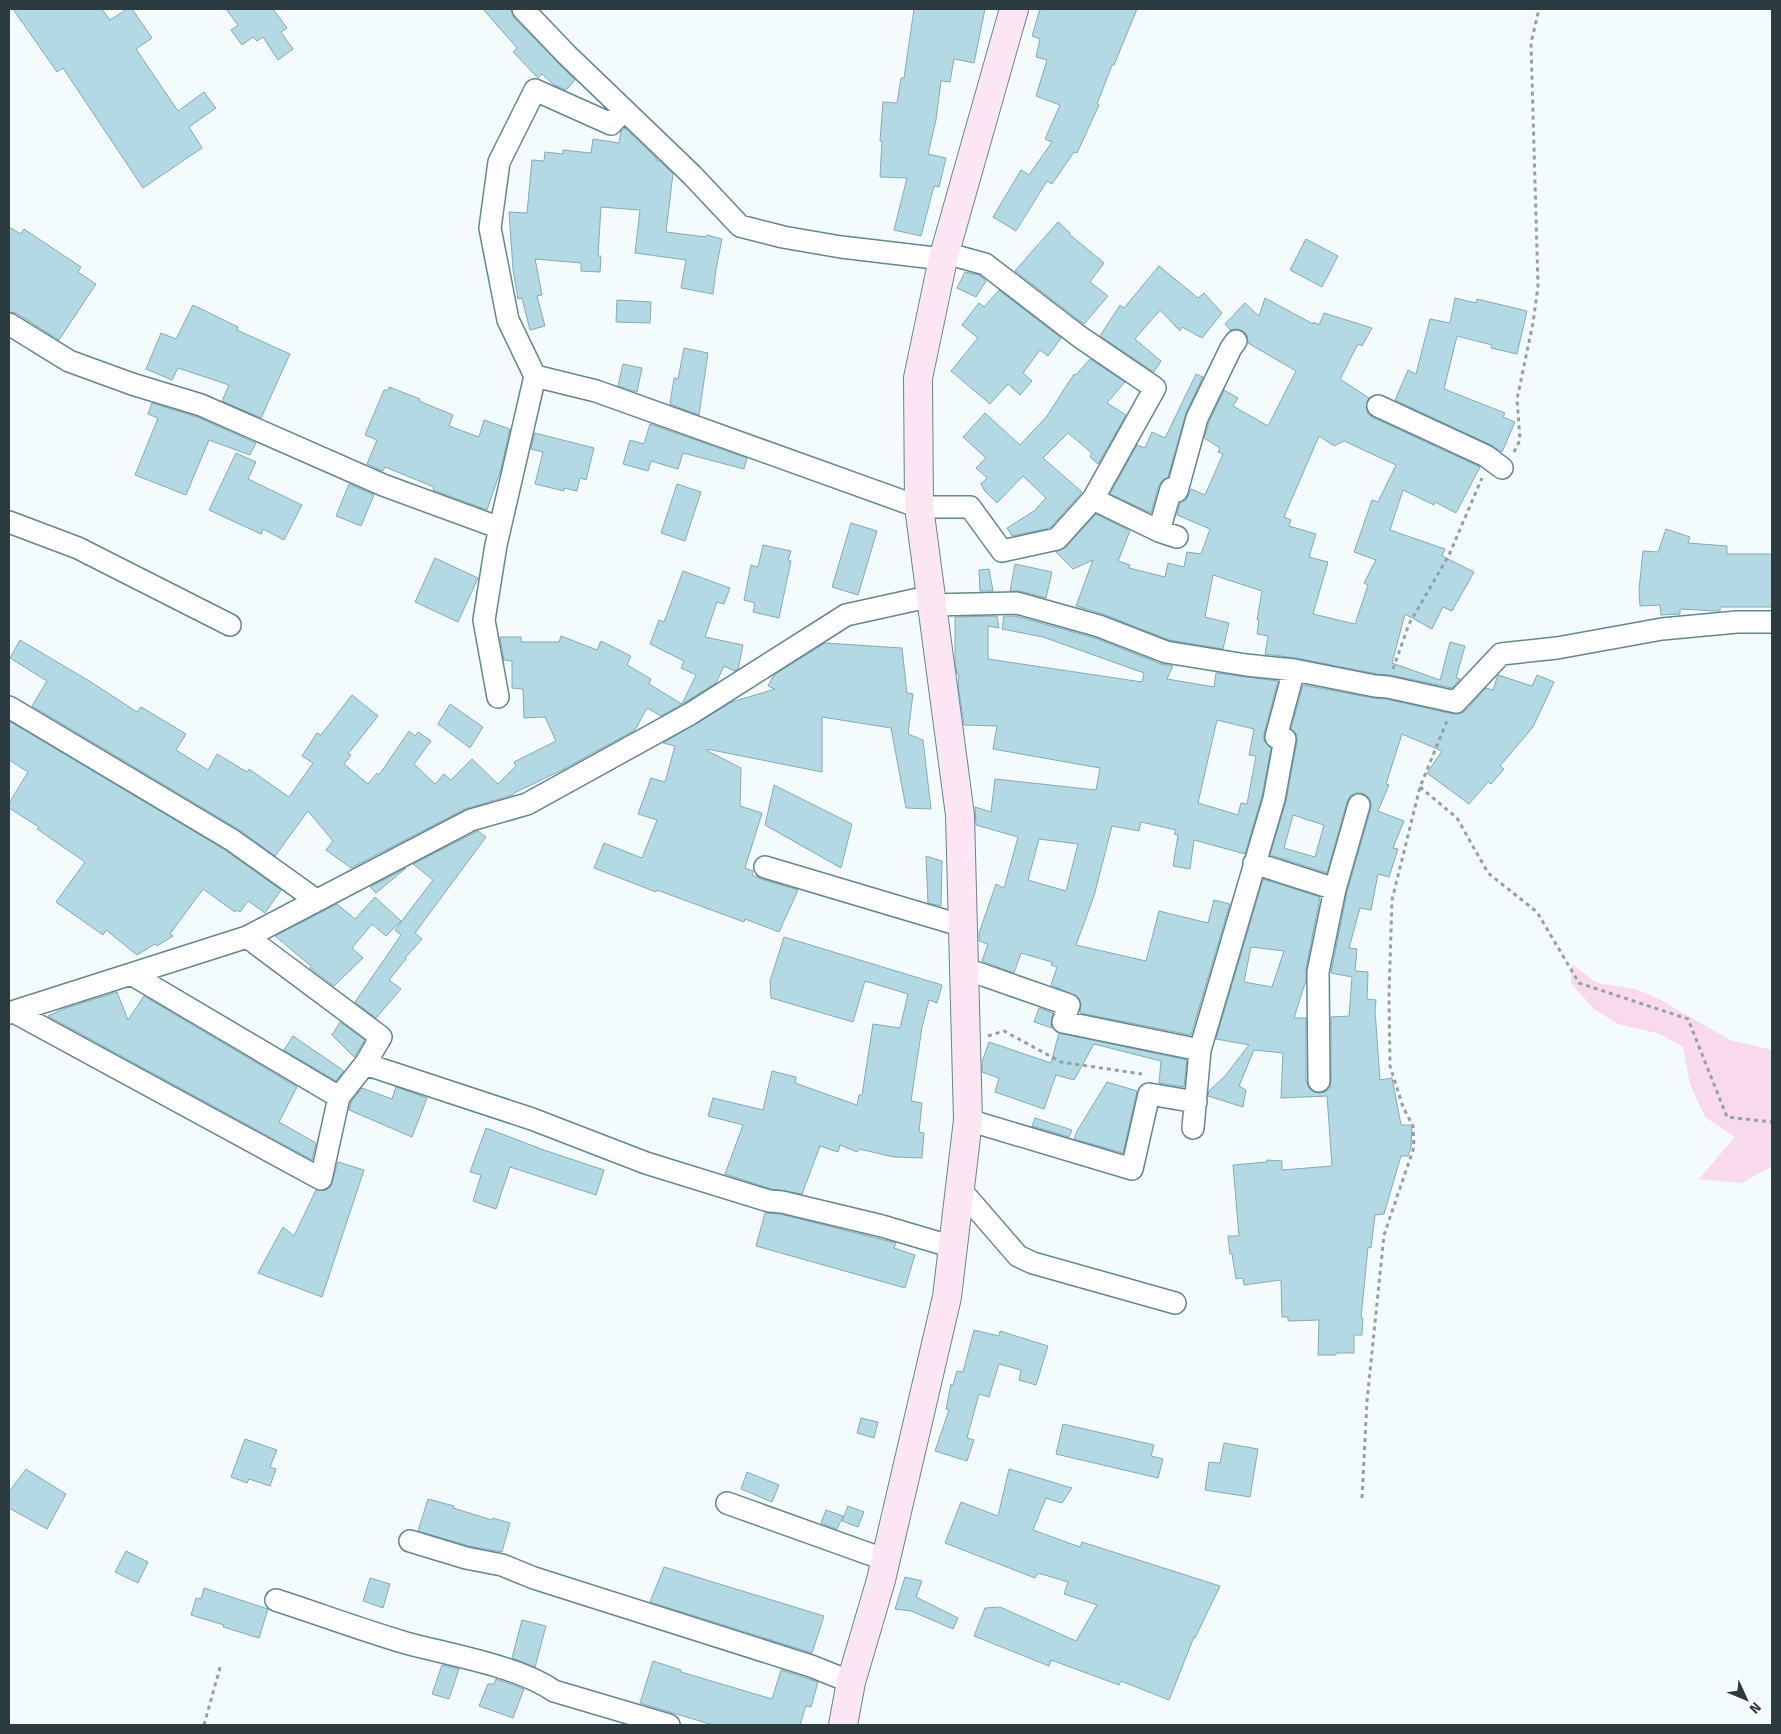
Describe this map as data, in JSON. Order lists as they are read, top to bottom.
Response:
{
  "north": "bottom right"
}
